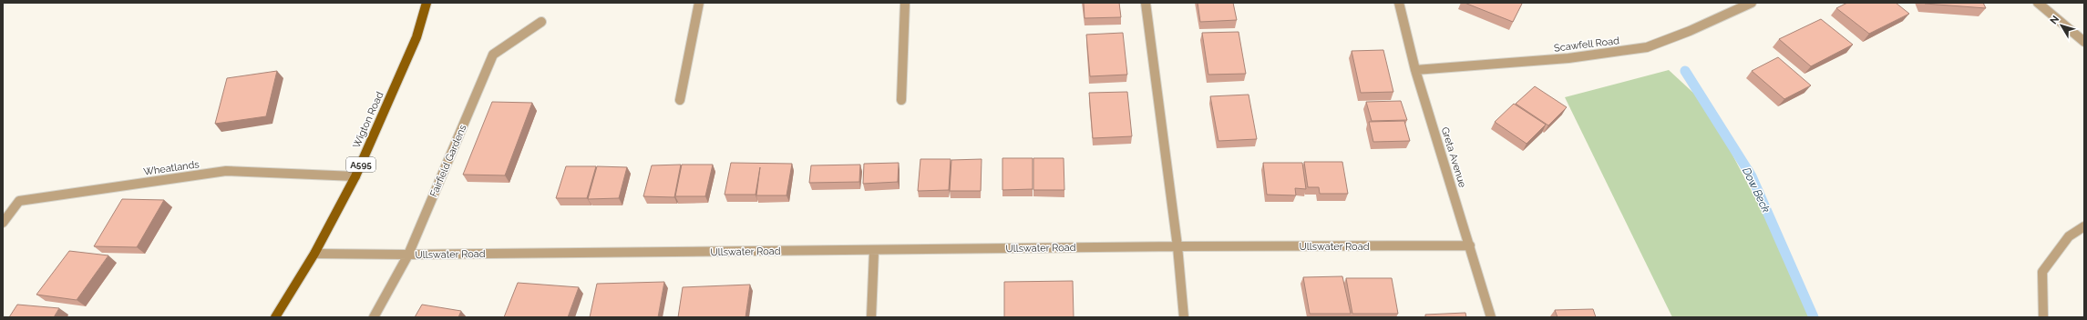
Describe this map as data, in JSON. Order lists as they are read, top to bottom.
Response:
{
  "streets": {
    "main road": ["Wigton Road", "A595"],
    "street": [
      "Scawfell Road",
      "Greta Avenue",
      "Fairfield Gardens",
      "Wheatlands",
      "Ullswater Road"
    ]
  },
  "crossings": [
    ["Scawfell Road", "Greta Avenue"],
    ["Wigton Road", "Wheatlands"],
    ["Wigton Road", "Ullswater Road"],
    ["Greta Avenue", "Ullswater Road"],
    ["Fairfield Gardens", "Ullswater Road"]
  ],
  "water": ["Dow Beck"],
  "north": "top left"
}
